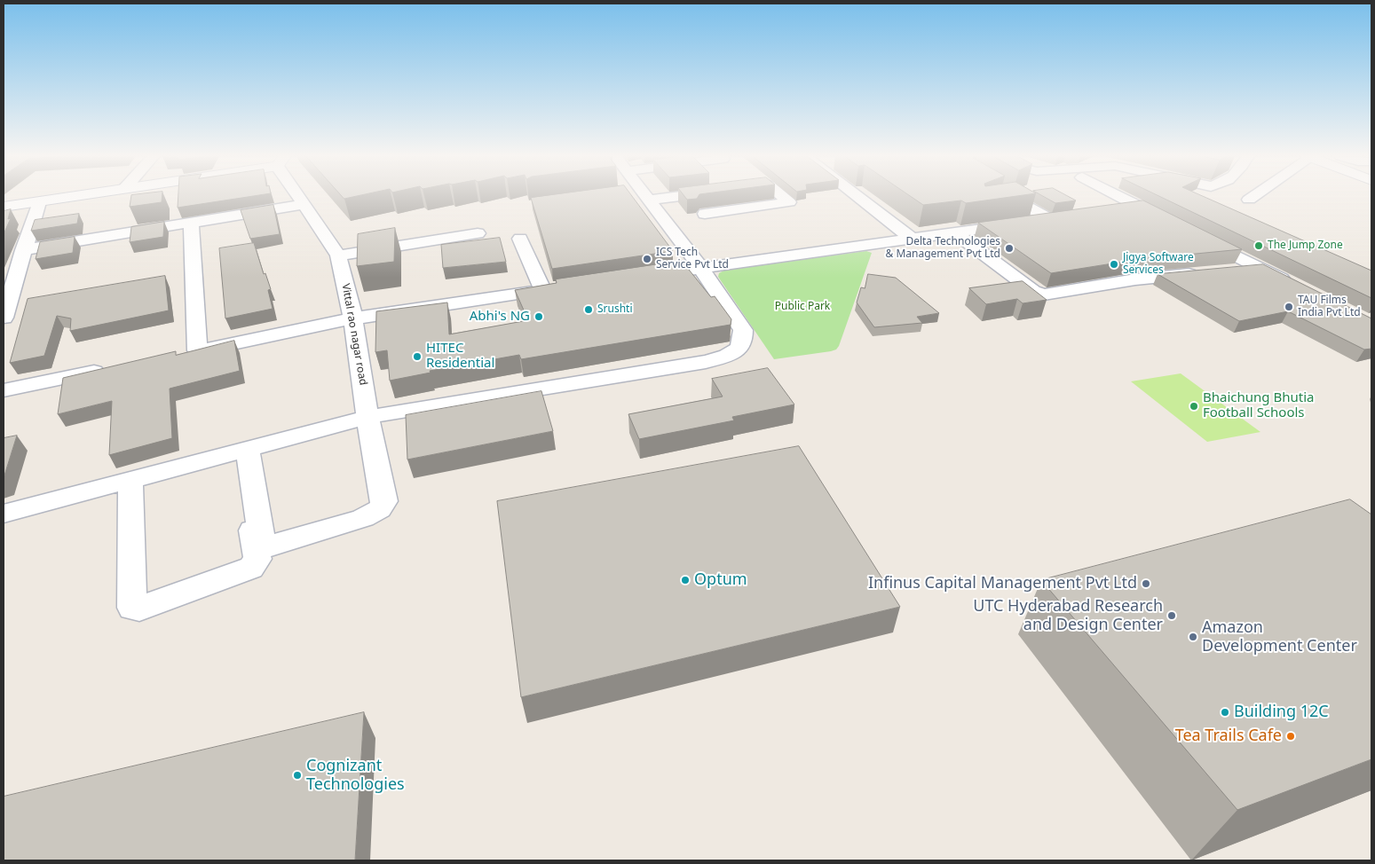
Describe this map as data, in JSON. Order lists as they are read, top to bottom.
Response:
{
  "streets": {
    "street": ["Vittal rao nagar road"]
  },
  "parks": ["Public Park"],
  "places": [
    "The Jump Zone",
    "Delta Technologies & Management Pvt Ltd",
    "ICS Tech Service Pvt Ltd",
    "Jigya Software Services",
    "TAU Films India Pvt Ltd",
    "Srushti",
    "Abhi's NG",
    "HITEC Residential",
    "Bhaichung Bhutia Football Schools",
    "Optum",
    "Infinus Capital Management Pvt Ltd",
    "UTC Hyderabad Research and Design Center",
    "Amazon Development Center",
    "Building 12C",
    "Tea Trails Cafe",
    "Cognizant Technologies"
  ]
}
